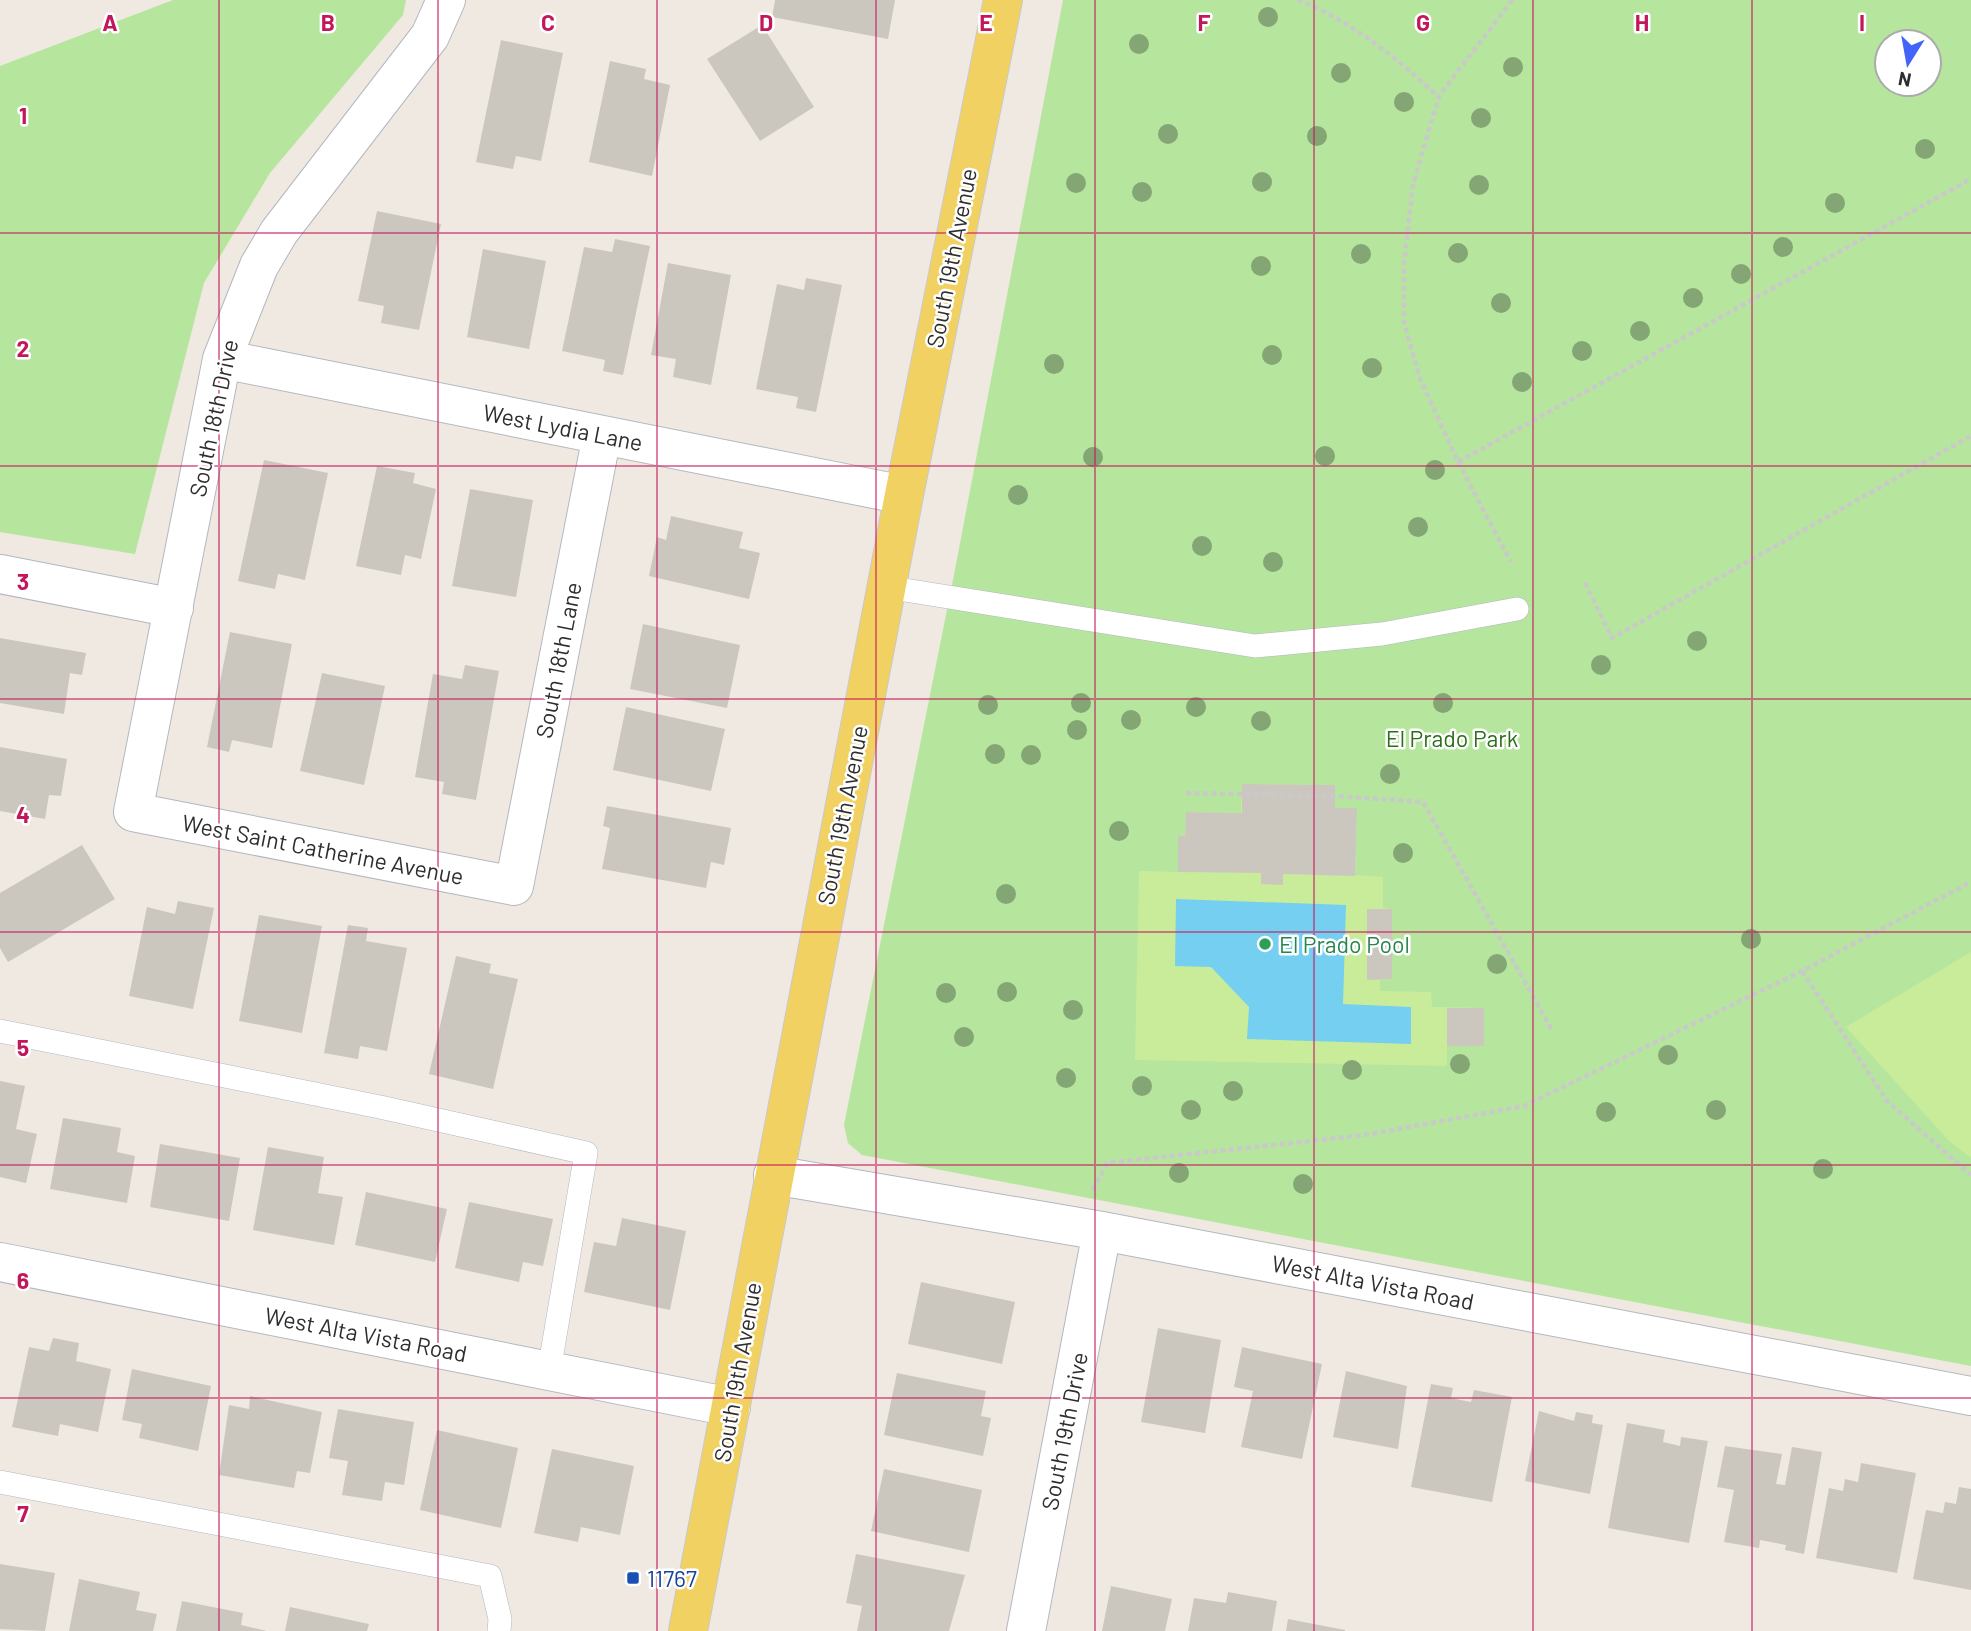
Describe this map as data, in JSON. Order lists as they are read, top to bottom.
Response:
{
  "streets": {
    "main road": ["South 19th Avenue"],
    "street": [
      "South 18th Drive",
      "West Lydia Lane",
      "South 18th Lane",
      "West Saint Catherine Avenue",
      "West Alta Vista Road",
      "South 19th Drive"
    ]
  },
  "crossings": [
    ["South 19th Avenue", "West Lydia Lane"],
    ["South 19th Avenue", "West Alta Vista Road"],
    ["South 18th Drive", "West Lydia Lane"],
    ["South 18th Drive", "West Saint Catherine Avenue"],
    ["West Lydia Lane", "South 18th Lane"],
    ["South 18th Lane", "West Saint Catherine Avenue"],
    ["West Alta Vista Road", "South 19th Drive"]
  ],
  "parks": ["El Prado Park"],
  "places": {
    "other": ["El Prado Pool"],
    "transit": ["11767"]
  },
  "north": "bottom",
  "grid": {
    "columns": [
      "A",
      "B",
      "C",
      "D",
      "E",
      "F",
      "G",
      "H",
      "I"
    ],
    "rows": [
      "1",
      "2",
      "3",
      "4",
      "5",
      "6",
      "7"
    ]
  }
}
